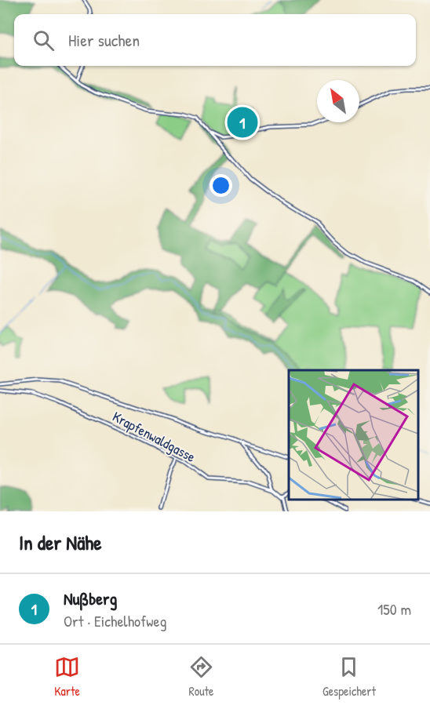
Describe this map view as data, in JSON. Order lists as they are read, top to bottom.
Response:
{
  "streets": {
    "street": ["Krapfenwaldgasse"]
  },
  "north": "top left",
  "page": {
    "search": "Hier suchen",
    "pins": "1",
    "heading": "In der Nähe",
    "list": [
      {
        "mark": "1",
        "name": "Nußberg",
        "note": "Ort · Eichelhofweg",
        "value": "150 m"
      }
    ],
    "nav": ["Karte", "Route", "Gespeichert"]
  }
}
